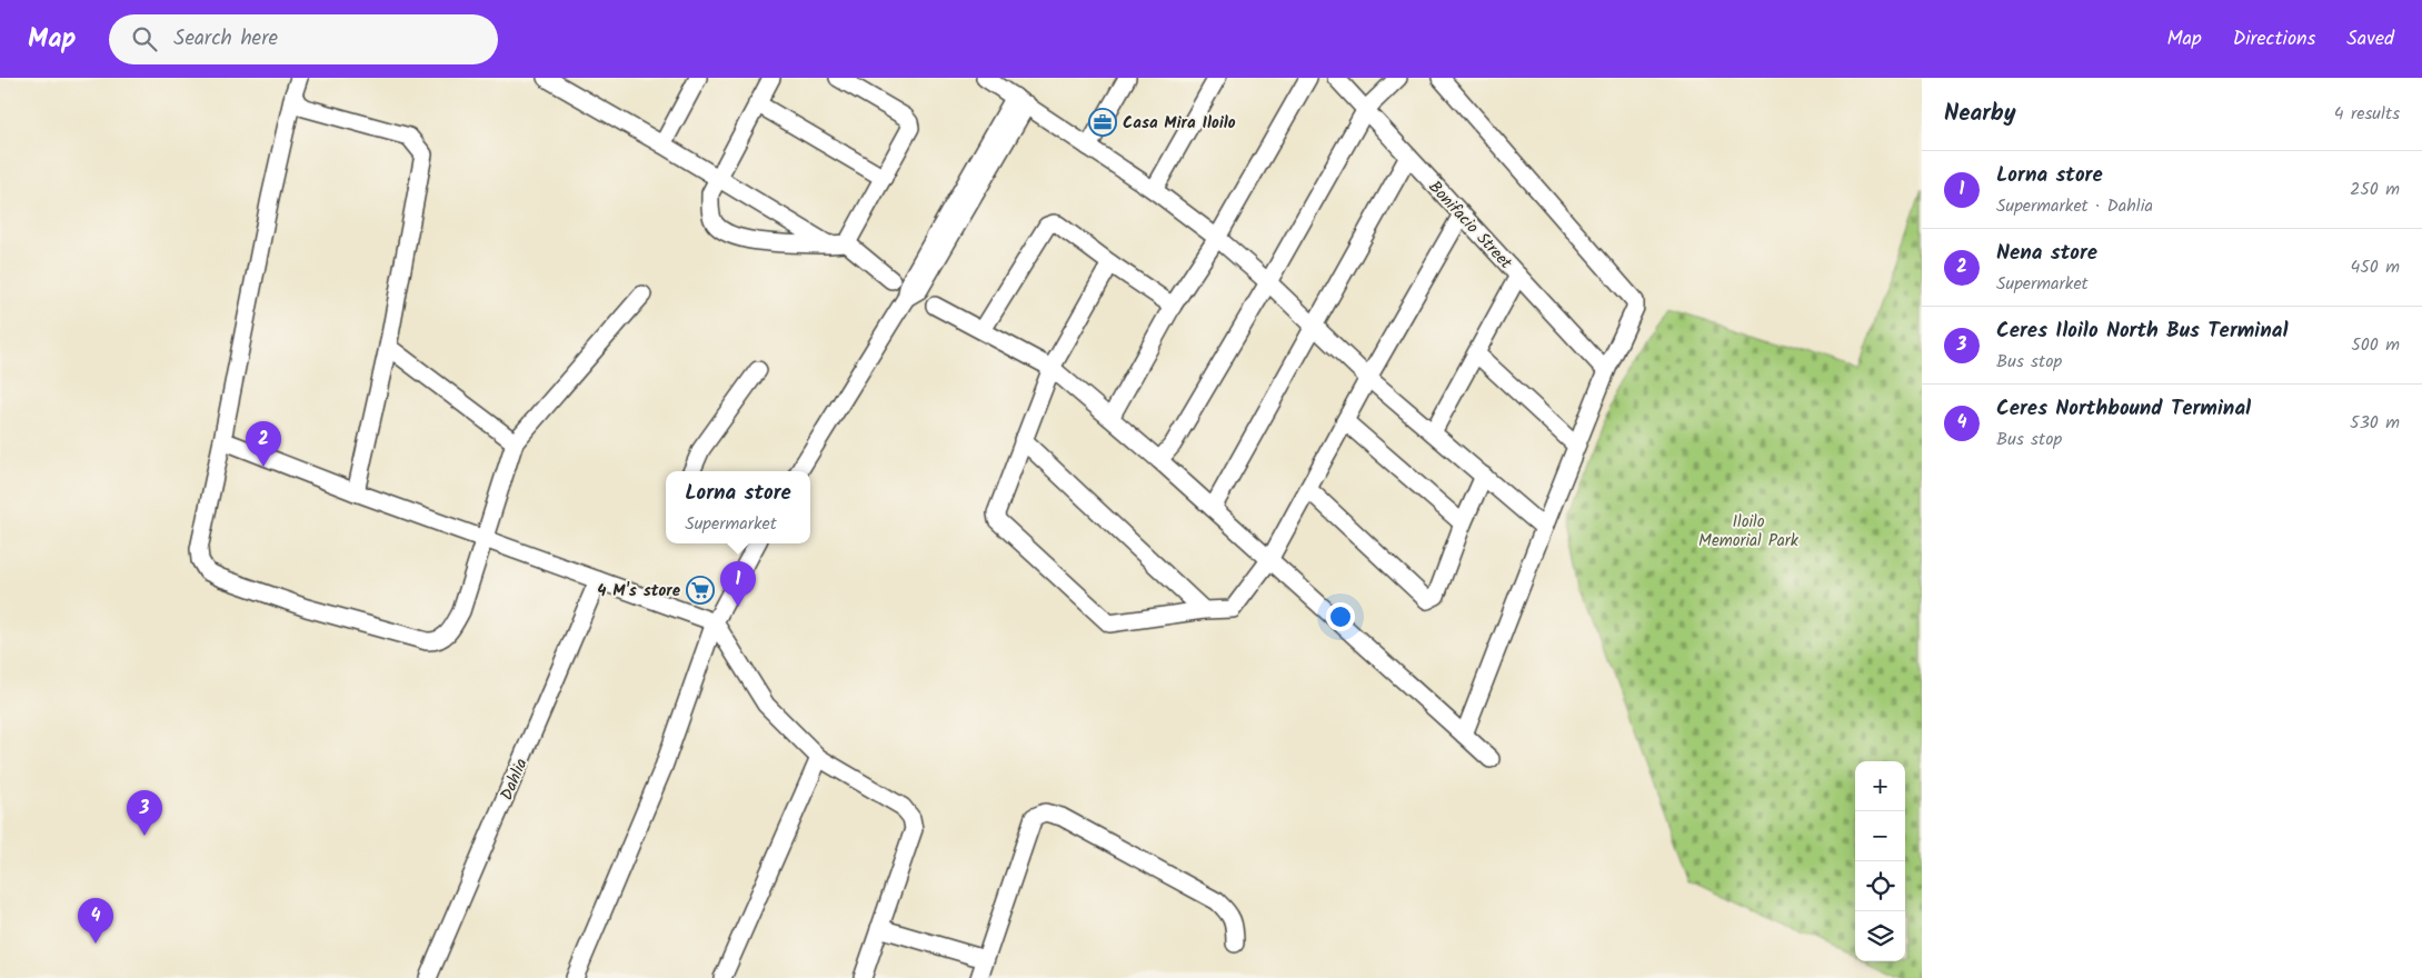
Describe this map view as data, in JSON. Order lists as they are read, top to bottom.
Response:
{
  "streets": {
    "street": ["Bonifacio Street", "Dahlia"]
  },
  "parks": ["Iloilo Memorial Park"],
  "places": {
    "office": ["Casa Mira Iloilo"],
    "supermarket": ["4 M's store"]
  },
  "page": {
    "header": "Map",
    "search": "Search here",
    "nav": ["Map", "Directions", "Saved"],
    "heading": ["Nearby", "4 results"],
    "list": [
      {
        "mark": "1",
        "name": "Lorna store",
        "note": "Supermarket · Dahlia",
        "value": "250 m"
      },
      {
        "mark": "2",
        "name": "Nena store",
        "note": "Supermarket",
        "value": "450 m"
      },
      {
        "mark": "3",
        "name": "Ceres Iloilo North Bus Terminal",
        "note": "Bus stop",
        "value": "500 m"
      },
      {
        "mark": "4",
        "name": "Ceres Northbound Terminal",
        "note": "Bus stop",
        "value": "530 m"
      }
    ],
    "pins": [
      "2",
      "1",
      "3",
      "4"
    ],
    "popup": ["Lorna store", "Supermarket"],
    "map_buttons": ["+", "−"]
  }
}
